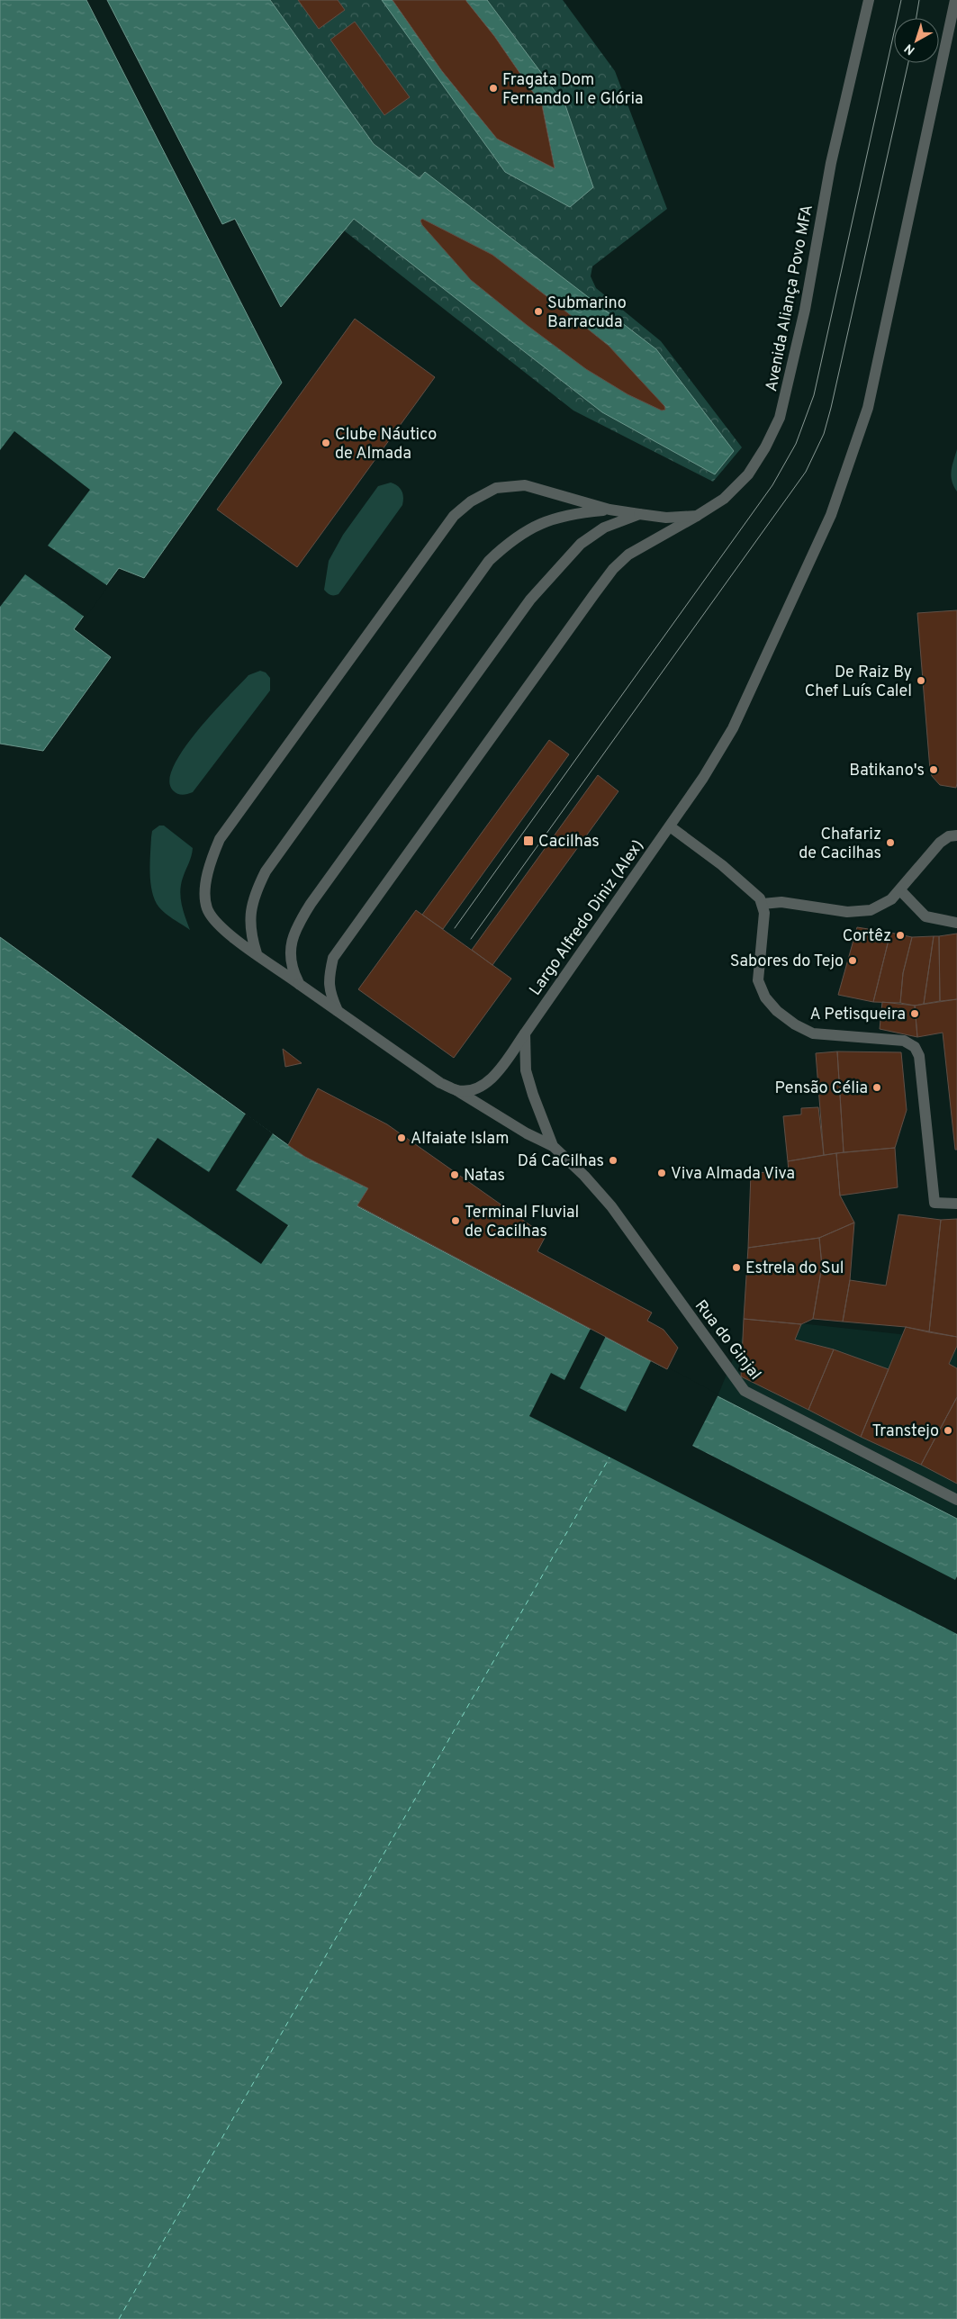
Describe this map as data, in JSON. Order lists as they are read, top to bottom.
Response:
{
  "streets": {
    "street": ["Avenida Aliança Povo MFA", "Largo Alfredo Diniz (Alex)", "Rua do Ginjal"]
  },
  "crossings": [
    ["Largo Alfredo Diniz (Alex)", "Rua do Ginjal"]
  ],
  "places": {
    "other": [
      "Fragata Dom Fernando II e Glória",
      "Submarino Barracuda",
      "Clube Náutico de Almada",
      "De Raiz By Chef Luís Calel",
      "Batikano's",
      "Chafariz de Cacilhas",
      "Cortêz",
      "Sabores do Tejo",
      "A Petisqueira",
      "Pensão Célia",
      "Alfaiate Islam",
      "Dá CaCilhas",
      "Viva Almada Viva",
      "Natas",
      "Terminal Fluvial de Cacilhas",
      "Estrela do Sul",
      "Transtejo"
    ],
    "transit": ["Cacilhas"]
  },
  "north": "bottom left"
}
